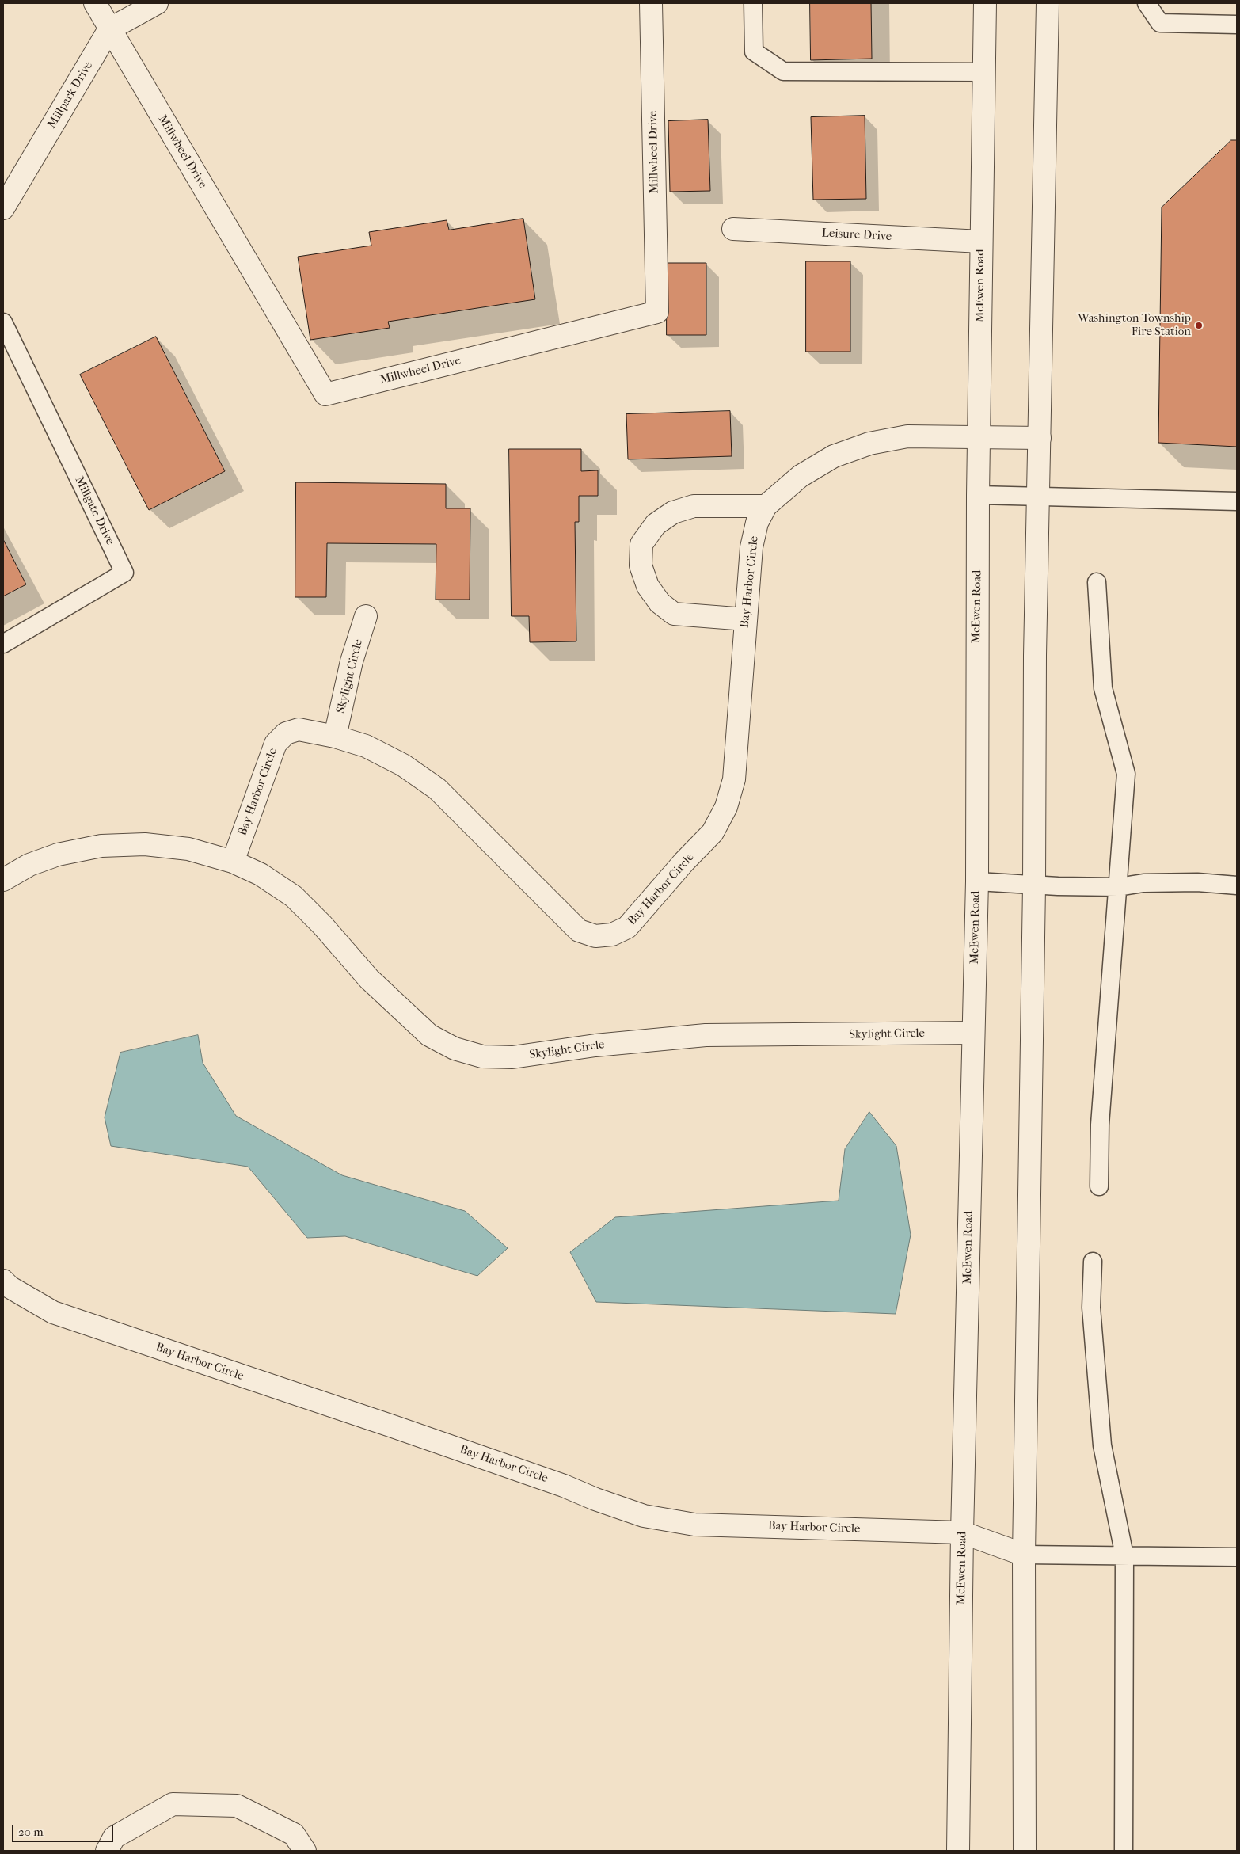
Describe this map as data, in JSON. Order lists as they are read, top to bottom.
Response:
{
  "streets": {
    "street": [
      "Millpark Drive",
      "Millwheel Drive",
      "Leisure Drive",
      "McEwen Road",
      "Bay Harbor Circle",
      "Skylight Circle"
    ],
    "lane": ["Millgate Drive"]
  },
  "crossings": [
    ["Millpark Drive", "Millwheel Drive"],
    ["Leisure Drive", "McEwen Road"],
    ["McEwen Road", "Bay Harbor Circle"],
    ["McEwen Road", "Skylight Circle"],
    ["Bay Harbor Circle", "Skylight Circle"]
  ],
  "places": ["Washington Township Fire Station"],
  "scale_bar": "20 m"
}
